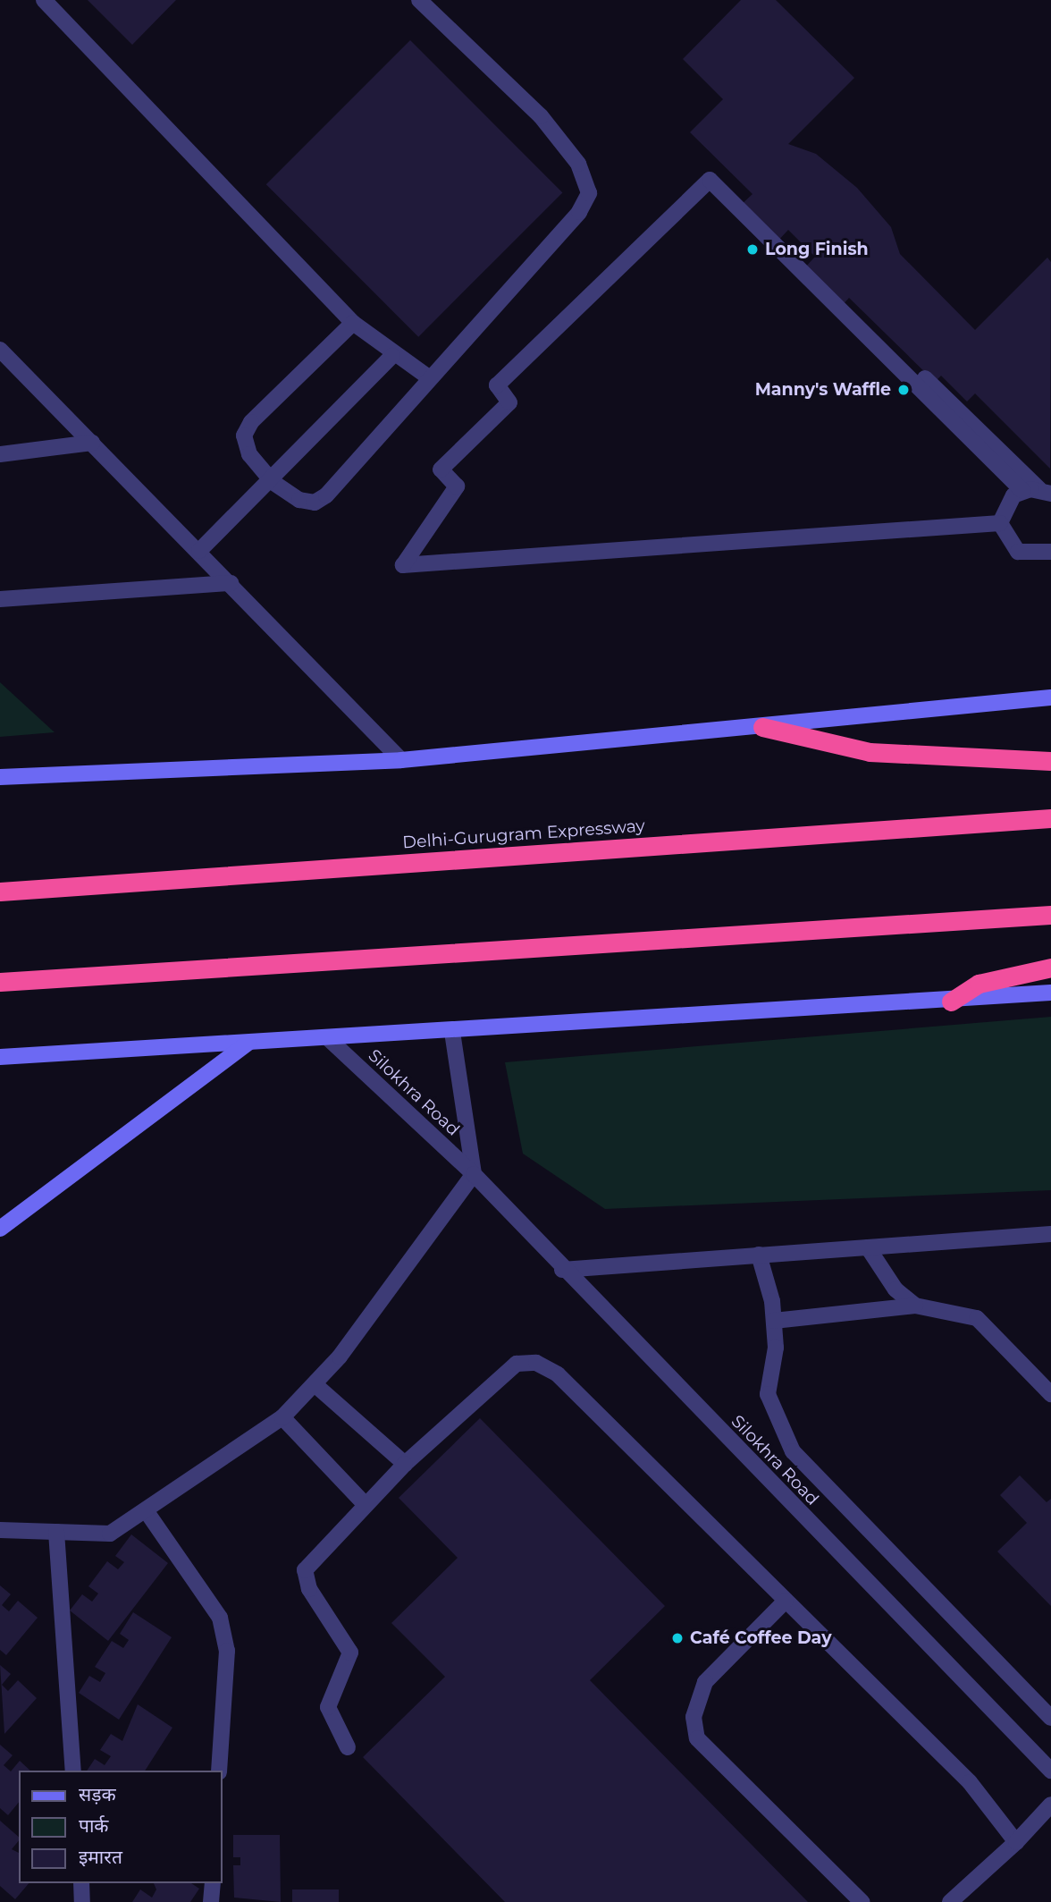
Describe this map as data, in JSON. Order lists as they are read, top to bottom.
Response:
{
  "streets": {
    "highway": ["Delhi-Gurugram Expressway"],
    "street": ["Silokhra Road"]
  },
  "places": ["Long Finish", "Manny's Waffle", "Café Coffee Day"],
  "legend": ["सड़क", "पार्क", "इमारत"]
}
